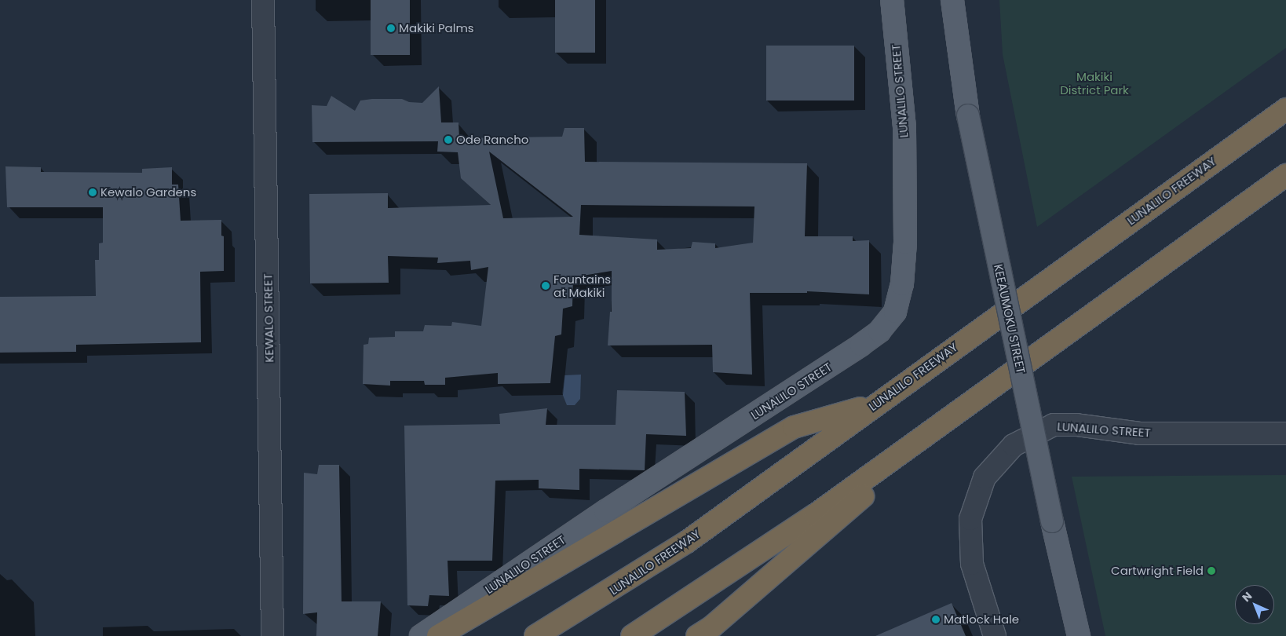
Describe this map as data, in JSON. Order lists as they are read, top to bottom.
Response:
{
  "streets": {
    "highway": ["LUNALILO FREEWAY"],
    "main road": ["LUNALILO STREET", "KEEAUMOKU STREET"],
    "street": ["KEWALO STREET"]
  },
  "parks": ["Makiki District Park"],
  "places": [
    "Makiki Palms",
    "Ode Rancho",
    "Kewalo Gardens",
    "Fountains at Makiki",
    "Cartwright Field",
    "Matlock Hale"
  ],
  "north": "top left"
}
